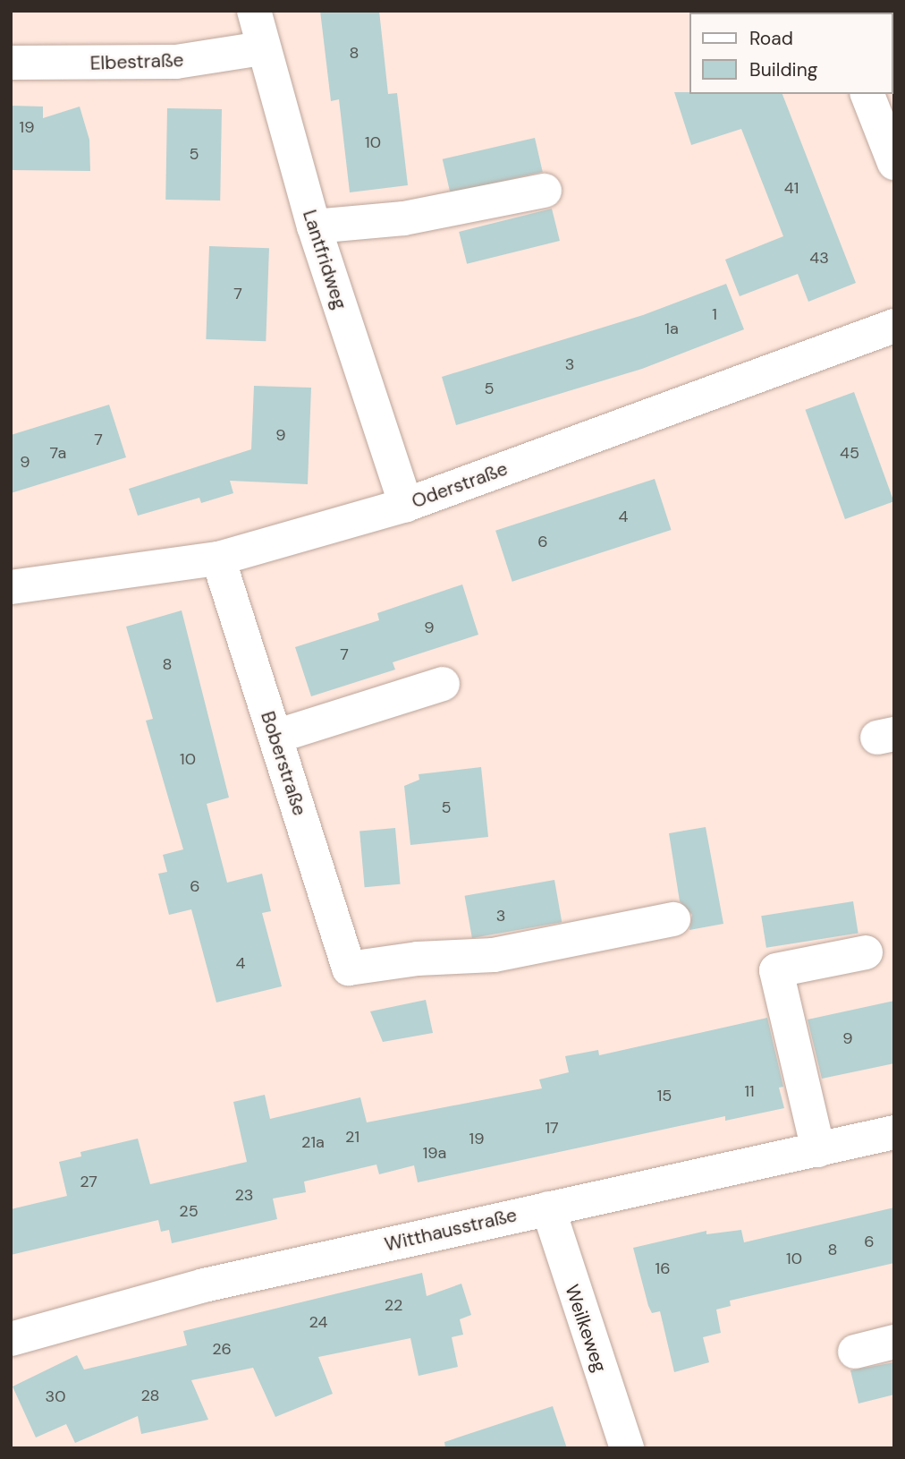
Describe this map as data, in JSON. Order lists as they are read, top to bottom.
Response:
{
  "streets": {
    "street": [
      "Elbestraße",
      "Lantfridweg",
      "Oderstraße",
      "Boberstraße",
      "Witthausstraße",
      "Weilkeweg"
    ]
  },
  "crossings": [
    ["Elbestraße", "Lantfridweg"],
    ["Lantfridweg", "Oderstraße"],
    ["Oderstraße", "Boberstraße"],
    ["Witthausstraße", "Weilkeweg"]
  ],
  "house_numbers": [
    "8",
    "19",
    "10",
    "5",
    "41",
    "43",
    "7",
    "1",
    "1a",
    "3",
    "5",
    "9",
    "7",
    "7a",
    "45",
    "9",
    "4",
    "6",
    "9",
    "7",
    "8",
    "10",
    "5",
    "6",
    "3",
    "4",
    "9",
    "11",
    "15",
    "17",
    "21",
    "19",
    "21a",
    "19a",
    "27",
    "23",
    "25",
    "6",
    "8",
    "10",
    "16",
    "22",
    "24",
    "26",
    "28",
    "30"
  ],
  "legend": ["Road", "Building"]
}
